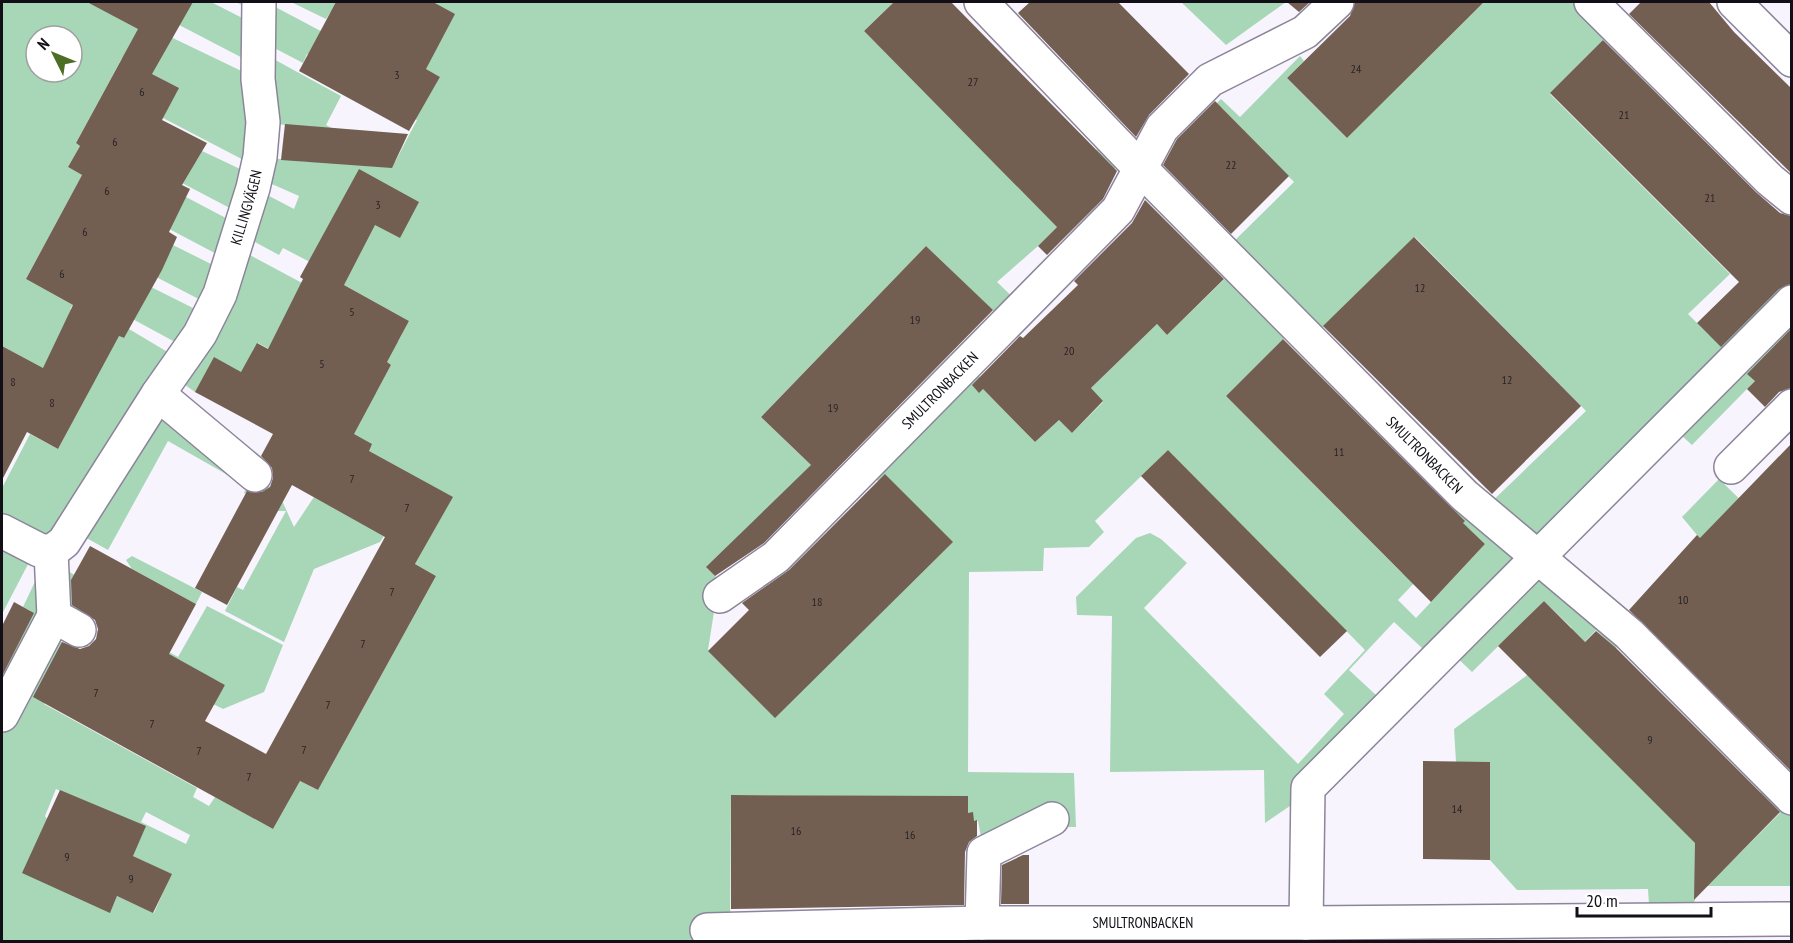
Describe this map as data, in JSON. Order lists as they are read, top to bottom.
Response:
{
  "streets": {
    "street": ["KILLINGVÄGEN", "SMULTRONBACKEN"]
  },
  "house_numbers": [
    "24",
    "3",
    "27",
    "6",
    "21",
    "6",
    "22",
    "6",
    "21",
    "3",
    "6",
    "6",
    "12",
    "5",
    "19",
    "20",
    "5",
    "12",
    "8",
    "8",
    "19",
    "11",
    "7",
    "7",
    "7",
    "10",
    "18",
    "7",
    "7",
    "7",
    "7",
    "9",
    "7",
    "7",
    "7",
    "14",
    "16",
    "16",
    "9",
    "9"
  ],
  "scale_bar": "20 m",
  "north": "top left"
}
